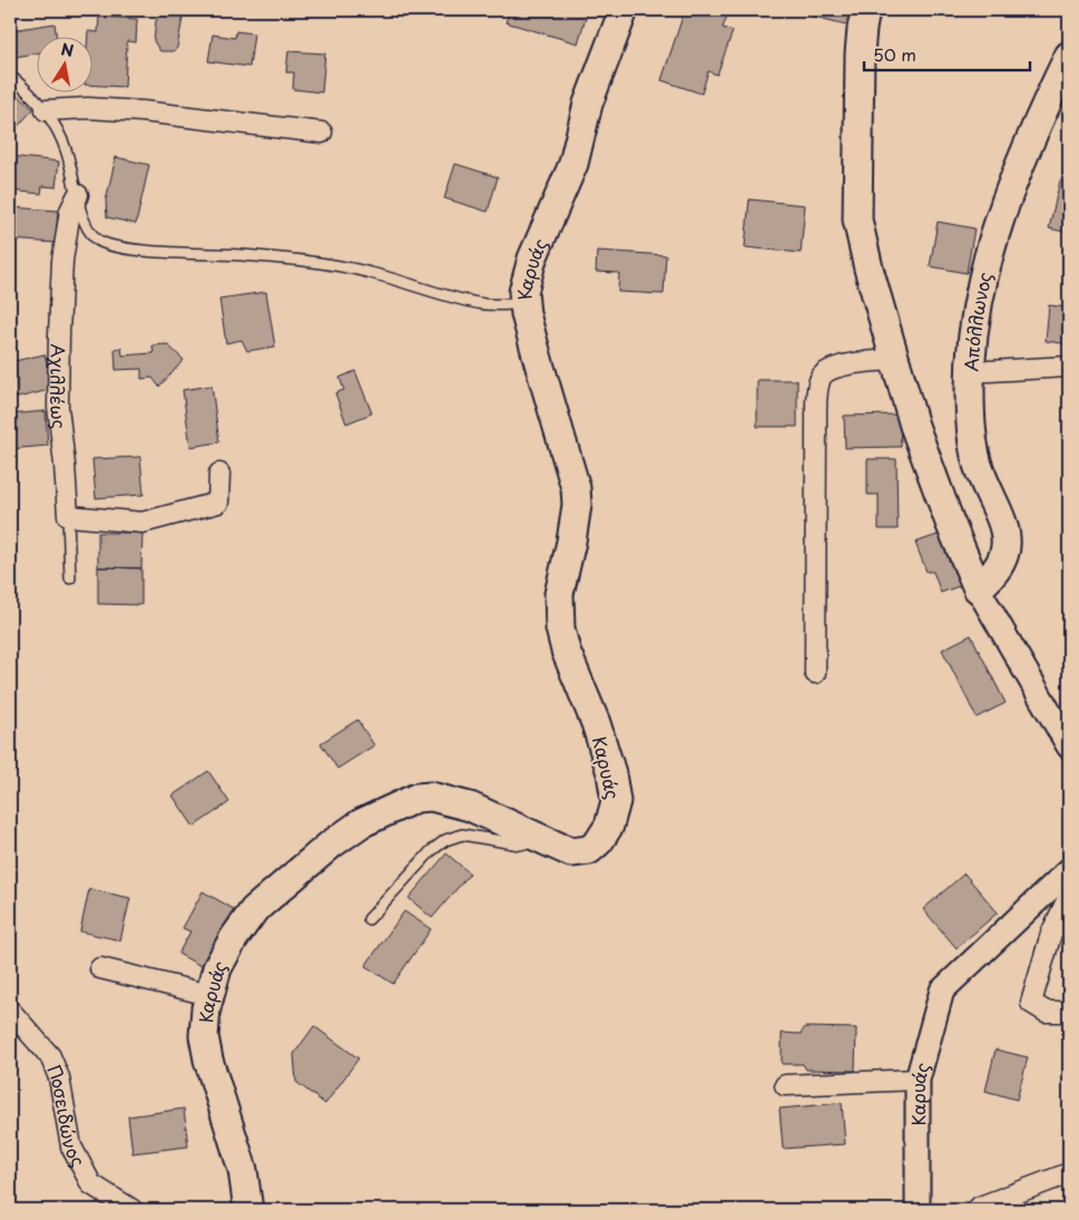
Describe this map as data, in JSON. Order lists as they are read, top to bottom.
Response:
{
  "streets": {
    "main road": ["Καρυάς", "Απόλλωνος"],
    "street": ["Αχιλλέως", "Ποσειδώνος"]
  },
  "scale_bar": "50 m",
  "north": "top"
}
